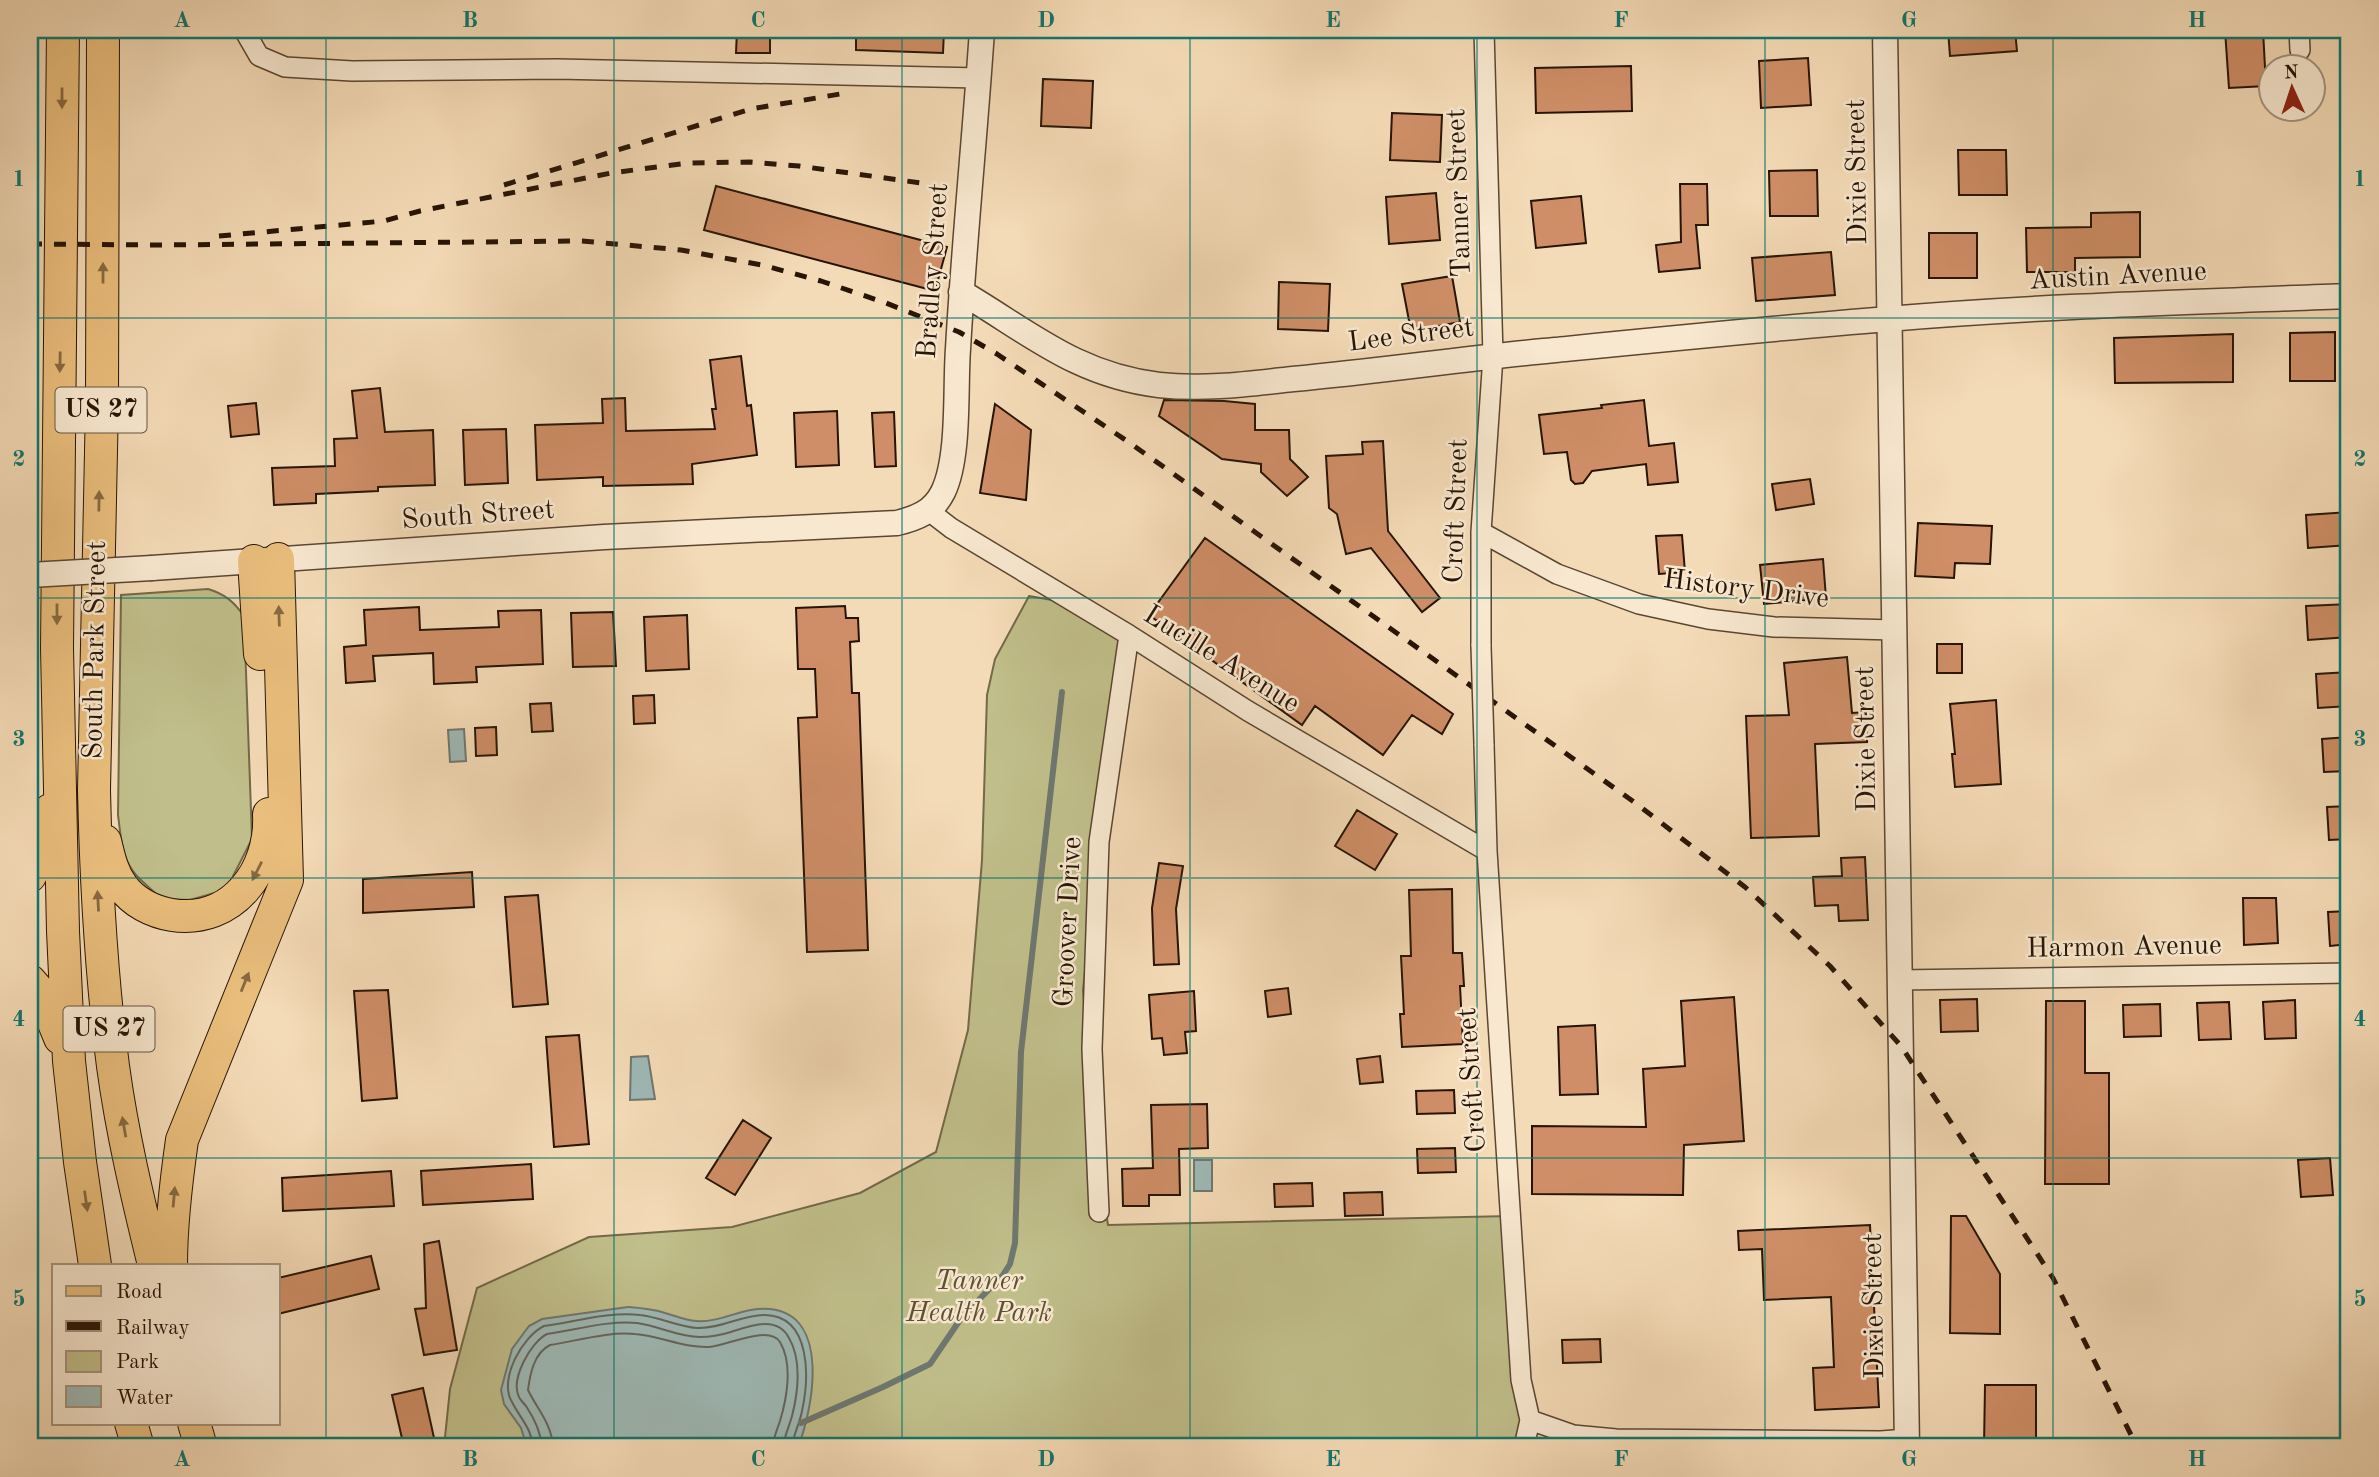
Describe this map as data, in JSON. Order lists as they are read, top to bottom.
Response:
{
  "streets": {
    "main road": ["US 27", "South Park Street"],
    "street": [
      "Dixie Street",
      "Tanner Street",
      "Bradley Street",
      "Austin Avenue",
      "Lee Street",
      "Croft Street",
      "South Street",
      "History Drive",
      "Lucille Avenue",
      "Groover Drive",
      "Harmon Avenue"
    ]
  },
  "crossings": [
    ["Dixie Street", "Austin Avenue"],
    ["Dixie Street", "Lee Street"],
    ["Dixie Street", "History Drive"],
    ["Dixie Street", "Harmon Avenue"],
    ["Tanner Street", "Lee Street"],
    ["Tanner Street", "Croft Street"],
    ["Bradley Street", "Lee Street"],
    ["Bradley Street", "South Street"],
    ["Bradley Street", "Lucille Avenue"],
    ["Austin Avenue", "Lee Street"],
    ["Lee Street", "Croft Street"],
    ["Croft Street", "History Drive"],
    ["Croft Street", "Lucille Avenue"],
    ["South Street", "Lucille Avenue"],
    ["Lucille Avenue", "Groover Drive"]
  ],
  "parks": ["Tanner Health Park"],
  "legend": [
    "Road",
    "Railway",
    "Park",
    "Water"
  ],
  "north": "top",
  "grid": {
    "columns": [
      "A",
      "B",
      "C",
      "D",
      "E",
      "F",
      "G",
      "H"
    ],
    "rows": [
      "1",
      "2",
      "3",
      "4",
      "5"
    ]
  }
}
